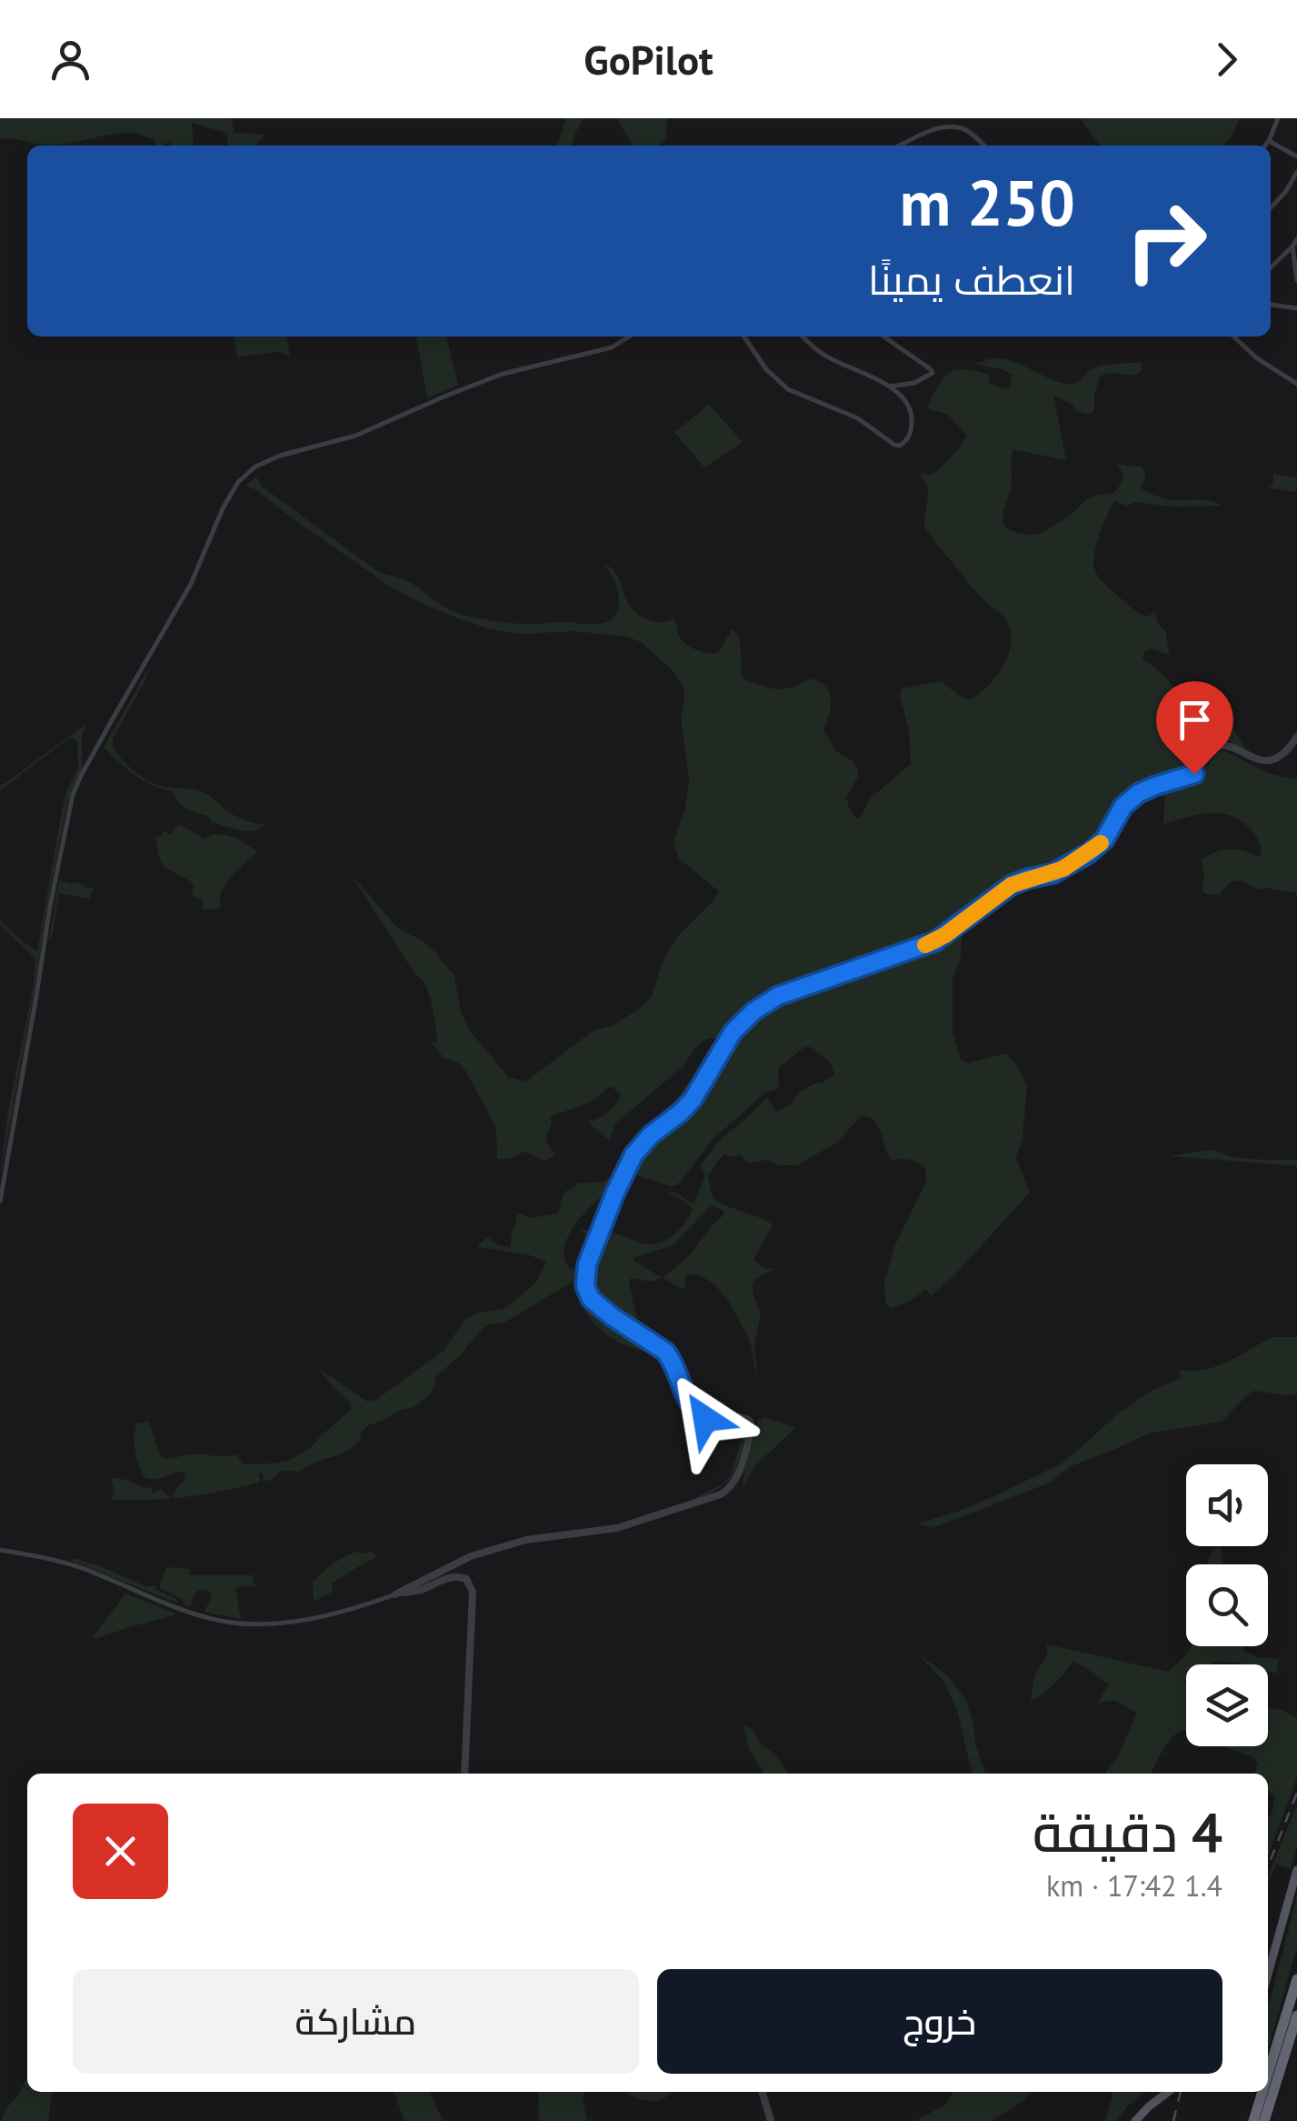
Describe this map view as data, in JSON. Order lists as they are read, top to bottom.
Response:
{
  "page": {
    "header": "GoPilot",
    "turn": ["250 m", "انعطف يمينًا"],
    "heading": ["4 دقيقة", "1.4 km · 17:42"],
    "buttons": ["خروج", "مشاركة"]
  }
}
